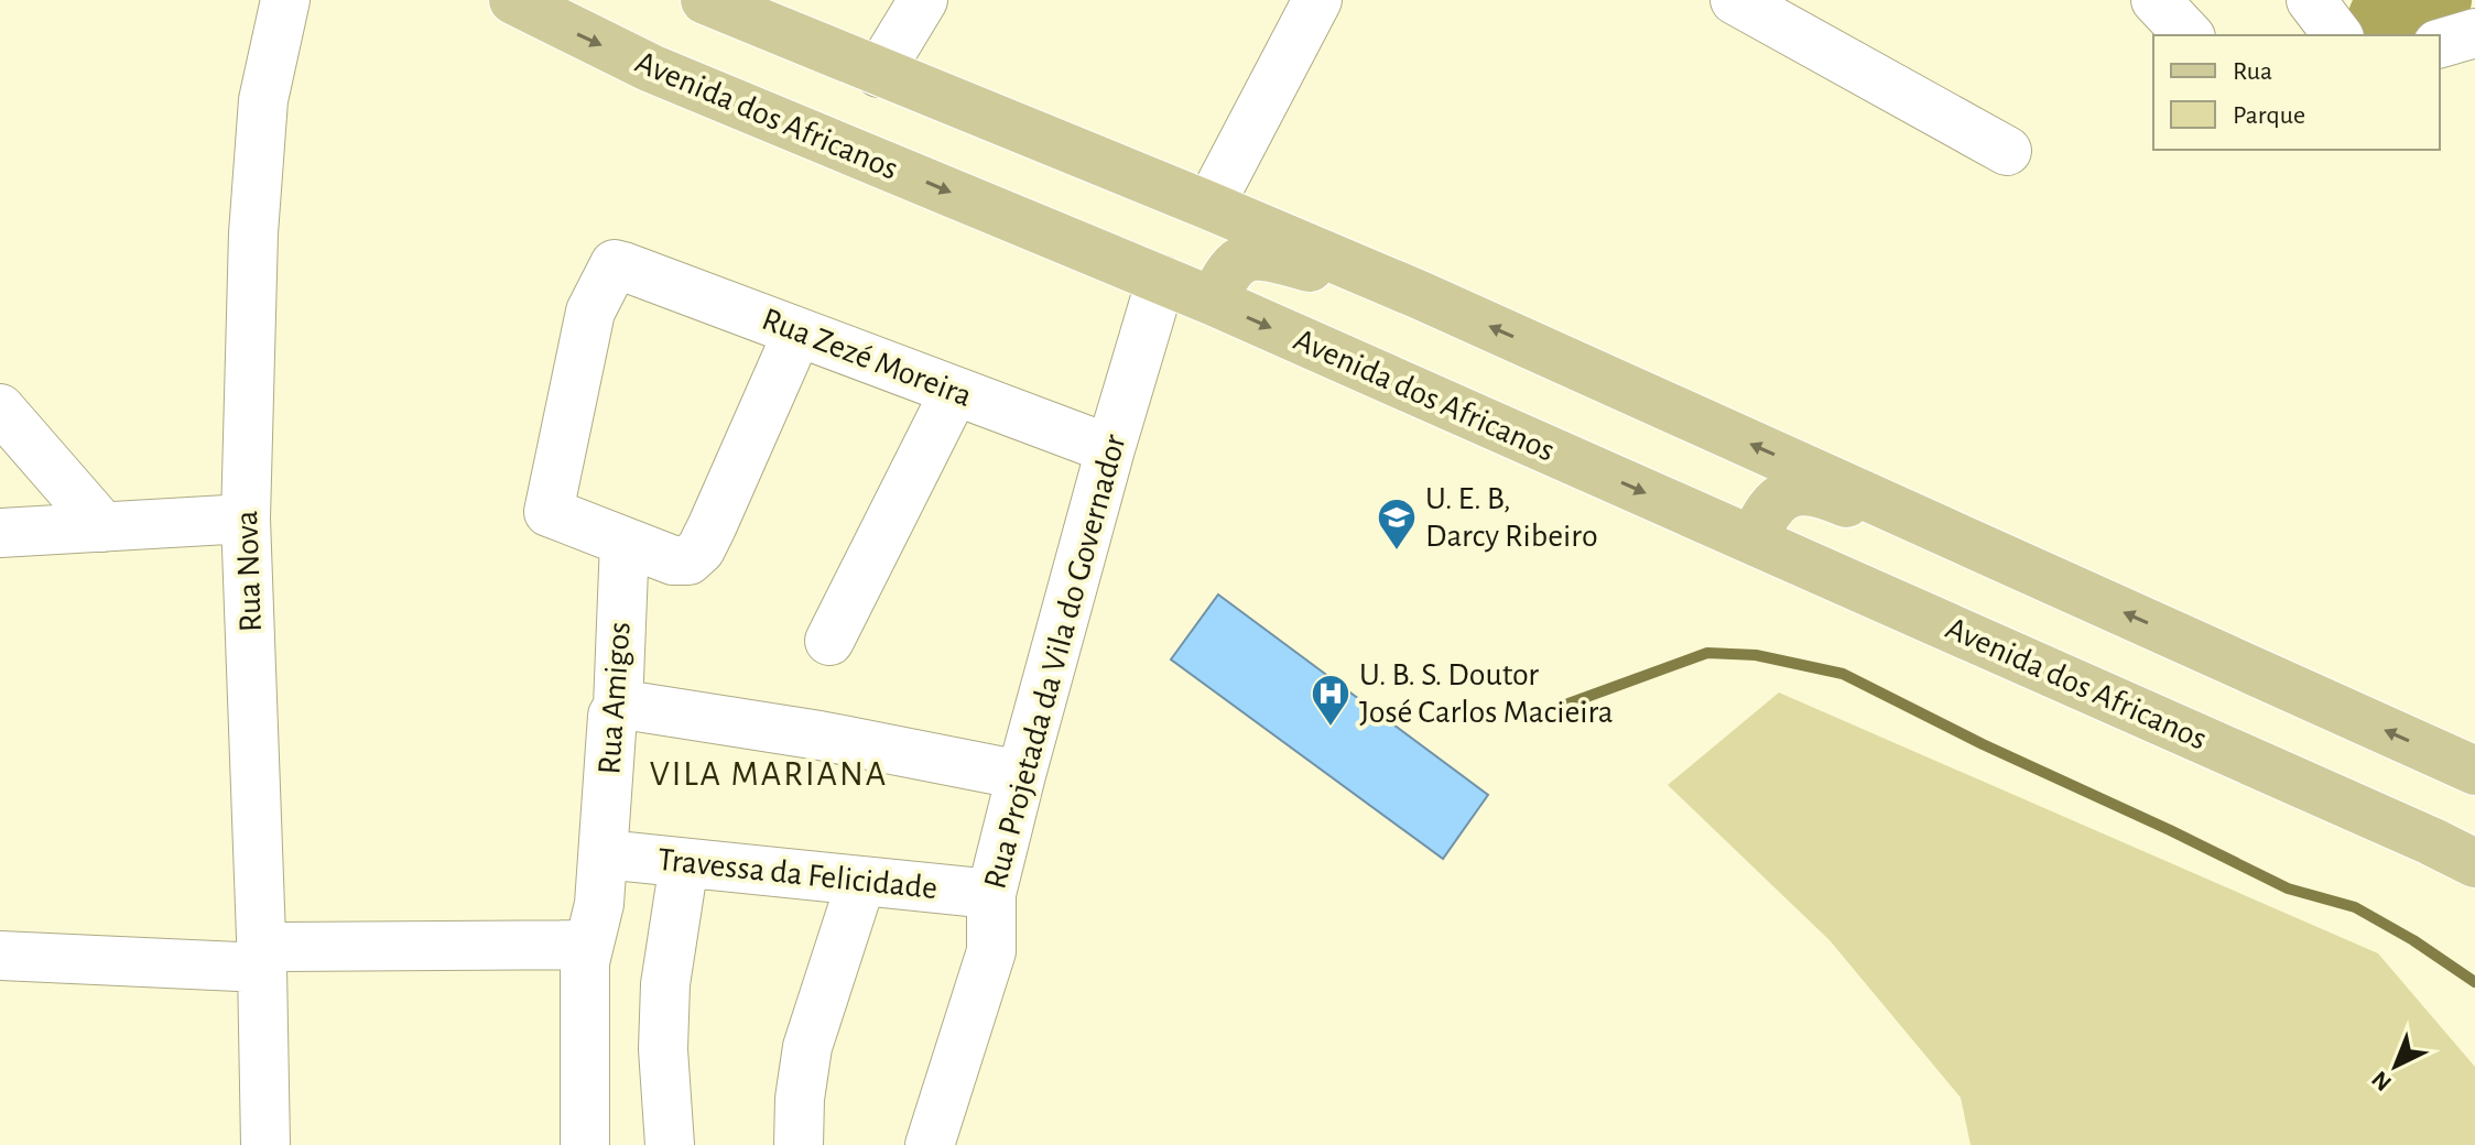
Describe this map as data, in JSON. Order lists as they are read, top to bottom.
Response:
{
  "streets": {
    "main road": ["Avenida dos Africanos"],
    "street": [
      "Rua Zezé Moreira",
      "Rua Nova",
      "Rua Projetada da Vila do Governador",
      "Rua Amigos",
      "Travessa da Felicidade"
    ]
  },
  "crossings": [
    ["Avenida dos Africanos", "Rua Projetada da Vila do Governador"],
    ["Rua Zezé Moreira", "Rua Projetada da Vila do Governador"],
    ["Rua Zezé Moreira", "Rua Amigos"],
    ["Rua Projetada da Vila do Governador", "Travessa da Felicidade"],
    ["Rua Amigos", "Travessa da Felicidade"]
  ],
  "districts": ["VILA MARIANA"],
  "places": {
    "school or university": ["U. E. B, Darcy Ribeiro"],
    "hospital": ["U. B. S. Doutor José Carlos Macieira"]
  },
  "legend": ["Rua", "Parque"],
  "north": "bottom left"
}
